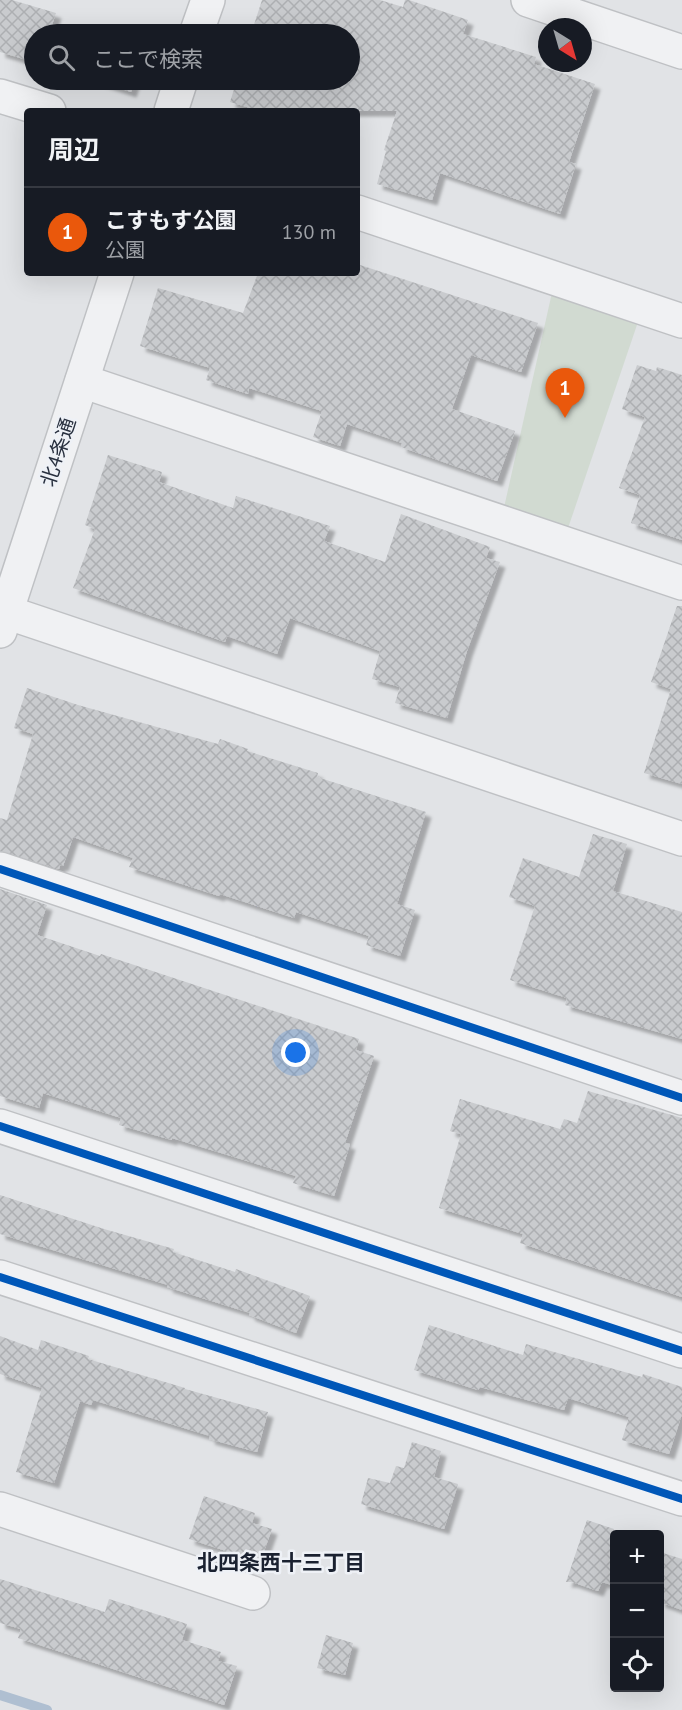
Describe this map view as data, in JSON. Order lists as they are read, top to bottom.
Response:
{
  "streets": {
    "street": ["北4条通"]
  },
  "districts": ["北四条西十三丁目"],
  "north": "bottom right",
  "page": {
    "search": "ここで検索",
    "heading": "周辺",
    "list": [
      {
        "mark": "1",
        "name": "こすもす公園",
        "note": "公園",
        "value": "130 m"
      }
    ],
    "pins": "1",
    "map_buttons": ["+", "−"]
  }
}
